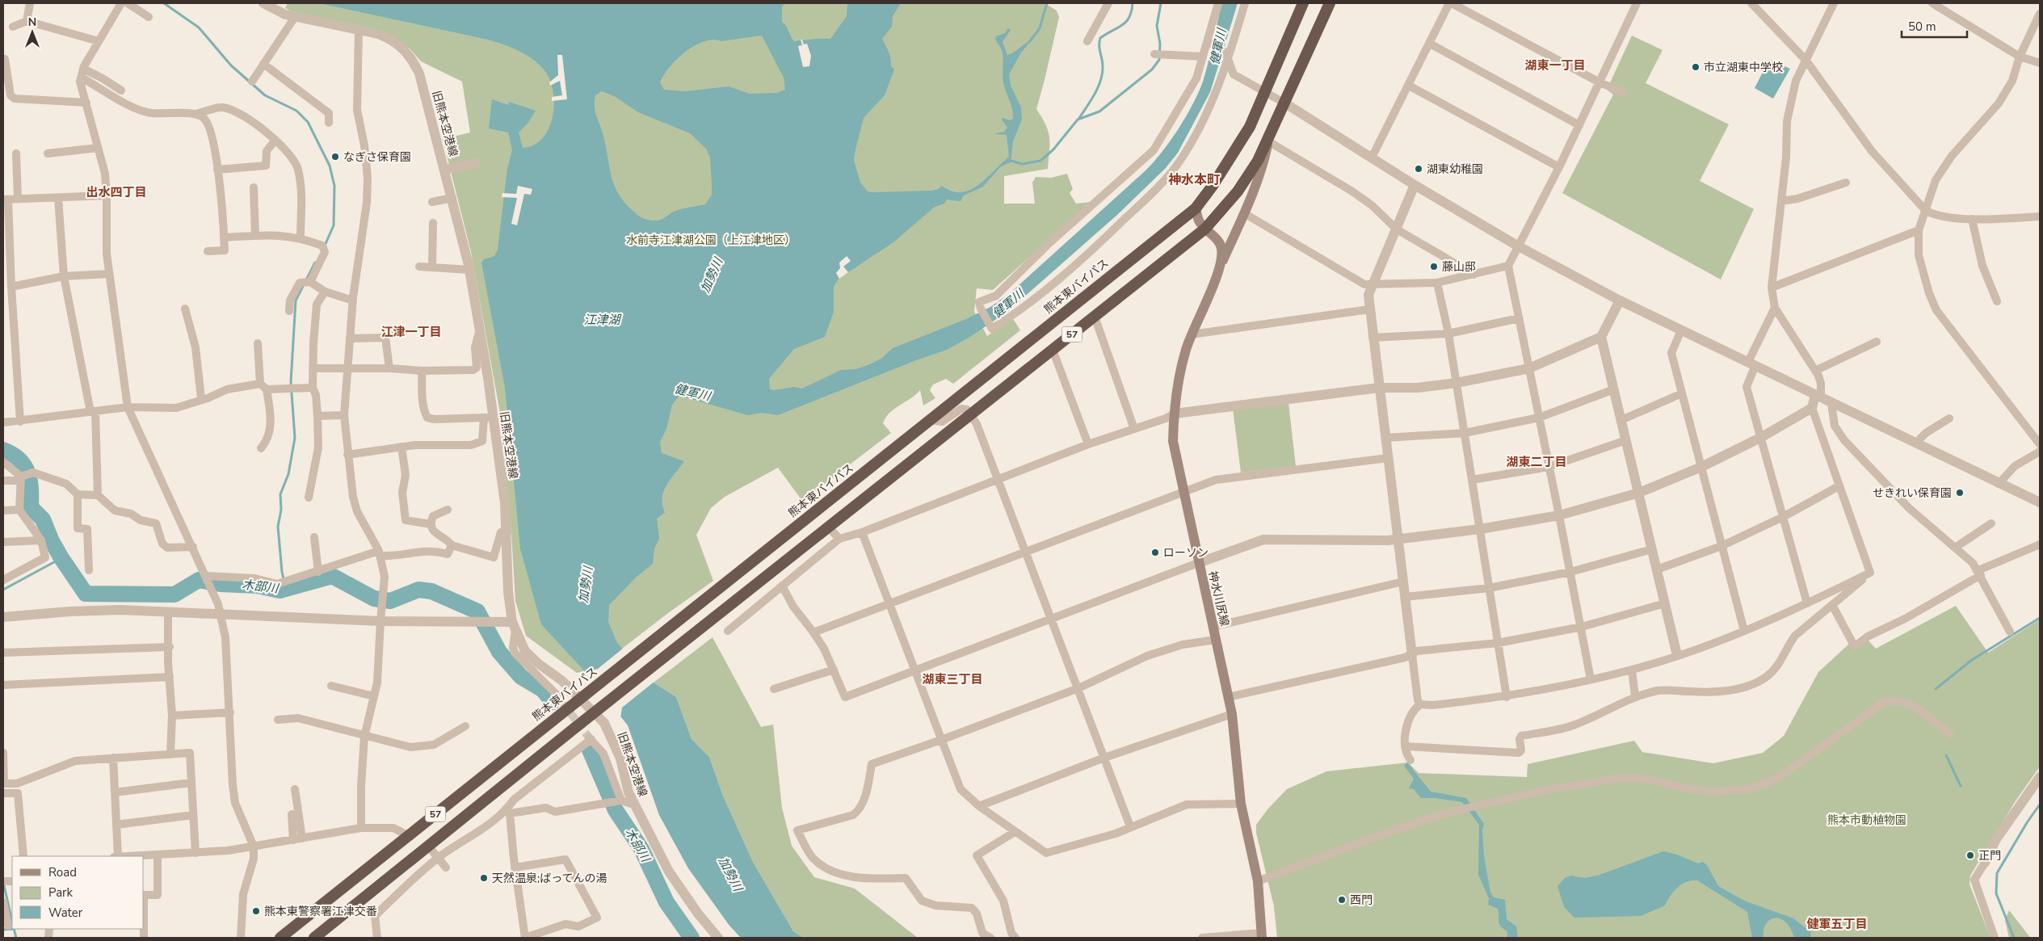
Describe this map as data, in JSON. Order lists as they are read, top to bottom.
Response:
{
  "streets": {
    "highway": ["熊本東バイパス", "57"],
    "main road": ["神水川尻線"],
    "street": ["旧熊本空港線"]
  },
  "crossings": [
    ["旧熊本空港線", "熊本東バイパス"],
    ["旧熊本空港線", "57"],
    ["熊本東バイパス", "神水川尻線"],
    ["57", "神水川尻線"]
  ],
  "districts": [
    "湖東一丁目",
    "神水本町",
    "出水四丁目",
    "江津一丁目",
    "湖東二丁目",
    "湖東三丁目",
    "健軍五丁目"
  ],
  "water": [
    "健軍川",
    "加勢川",
    "江津湖",
    "木部川"
  ],
  "parks": ["水前寺江津湖公園（上江津地区）", "熊本市動植物園"],
  "places": [
    "市立湖東中学校",
    "なぎさ保育園",
    "湖東幼稚園",
    "藤山邸",
    "せきれい保育園",
    "ローソン",
    "正門",
    "天然温泉;ばってんの湯",
    "西門",
    "熊本東警察署江津交番"
  ],
  "legend": ["Road", "Park", "Water"],
  "scale_bar": "50 m",
  "north": "top"
}
